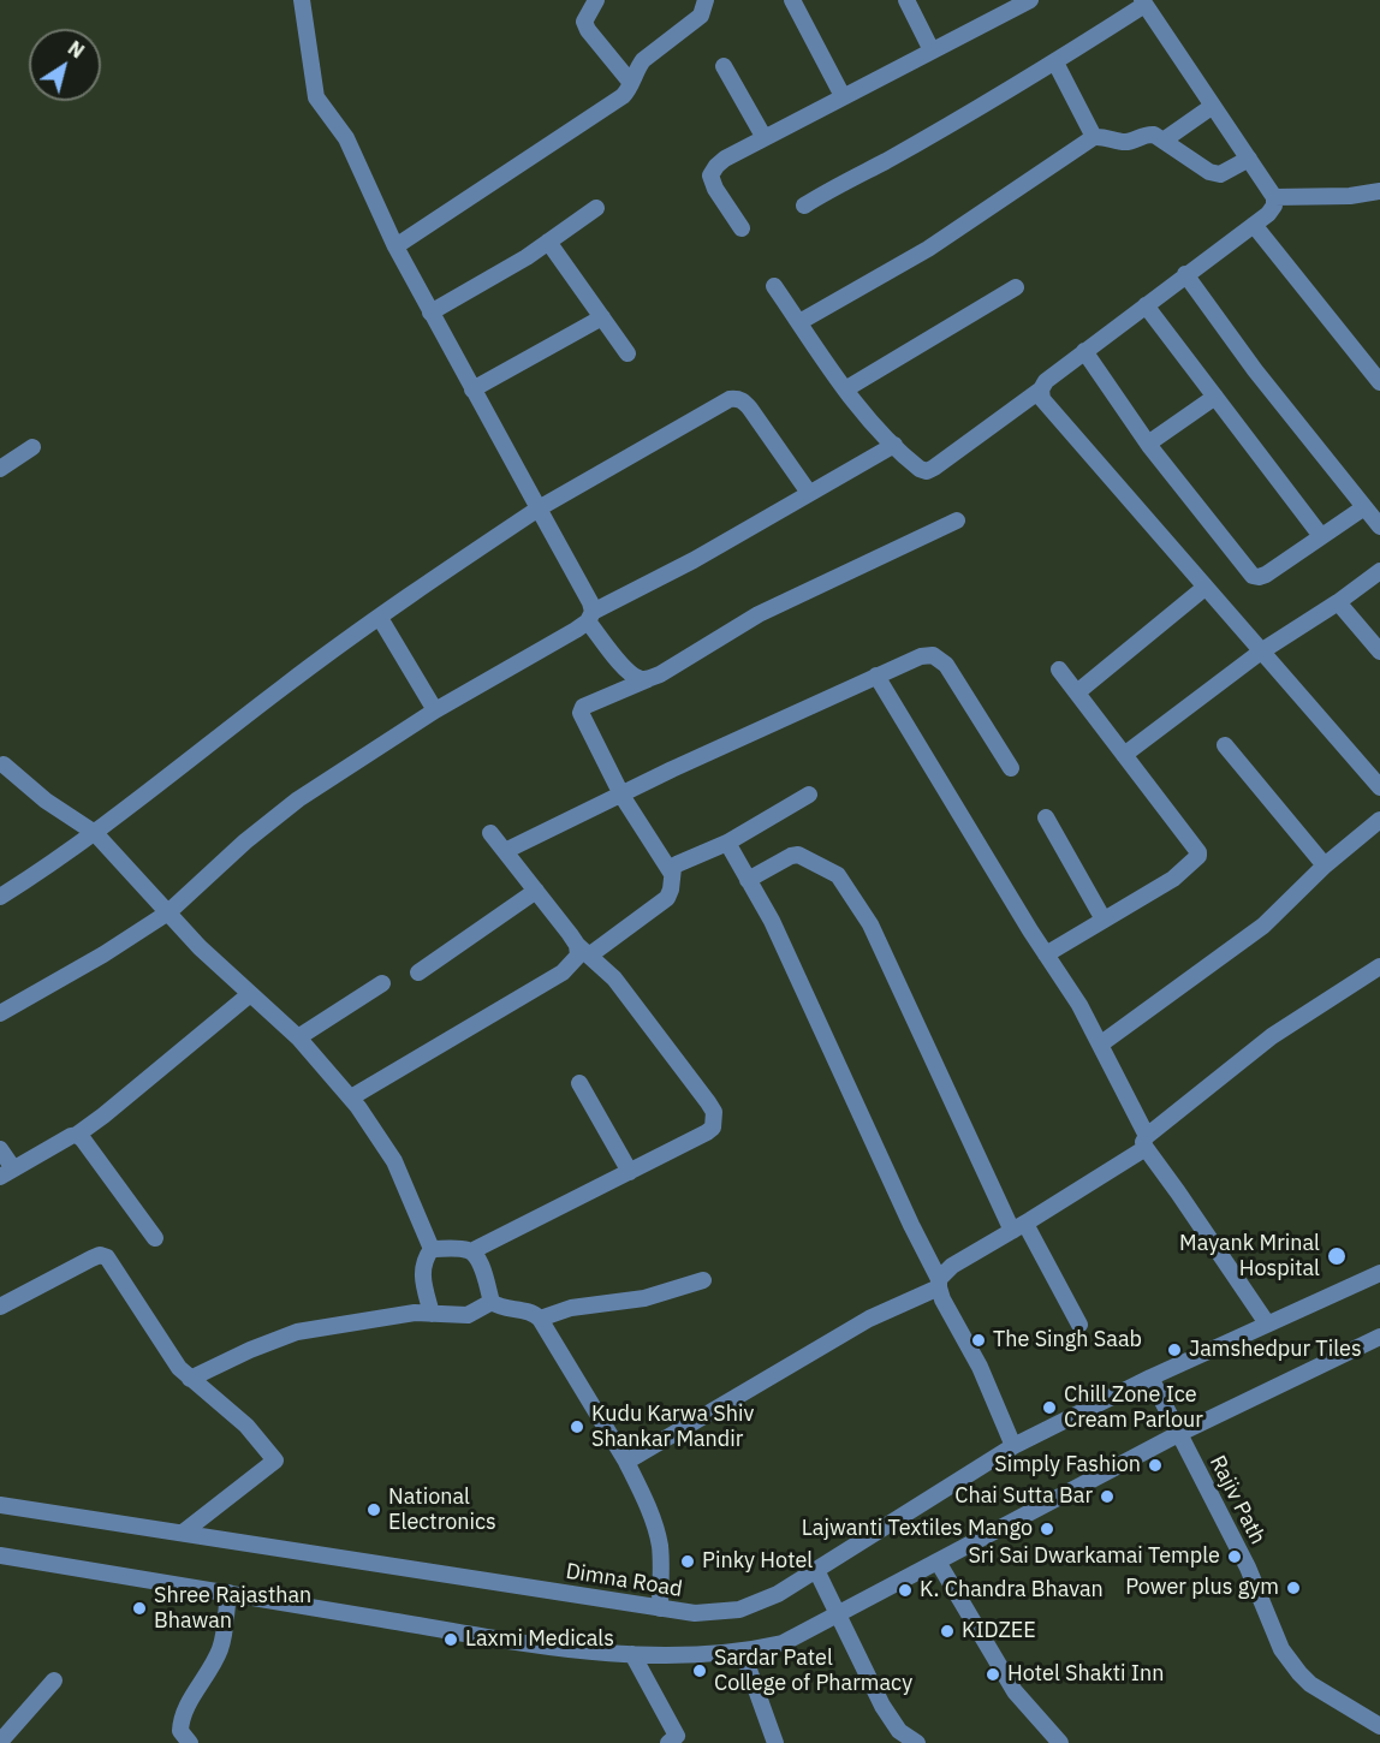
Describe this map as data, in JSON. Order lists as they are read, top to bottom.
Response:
{
  "streets": {
    "street": ["Rajiv Path", "Dimna Road"]
  },
  "crossings": [
    ["Rajiv Path", "Dimna Road"]
  ],
  "places": [
    "Mayank Mrinal Hospital",
    "The Singh Saab",
    "Jamshedpur Tiles",
    "Chill Zone Ice Cream Parlour",
    "Kudu Karwa Shiv Shankar Mandir",
    "Simply Fashion",
    "Chai Sutta Bar",
    "National Electronics",
    "Lajwanti Textiles Mango",
    "Sri Sai Dwarkamai Temple",
    "Pinky Hotel",
    "Power plus gym",
    "K. Chandra Bhavan",
    "Shree Rajasthan Bhawan",
    "KIDZEE",
    "Laxmi Medicals",
    "Sardar Patel College of Pharmacy",
    "Hotel Shakti Inn"
  ],
  "north": "top right"
}
